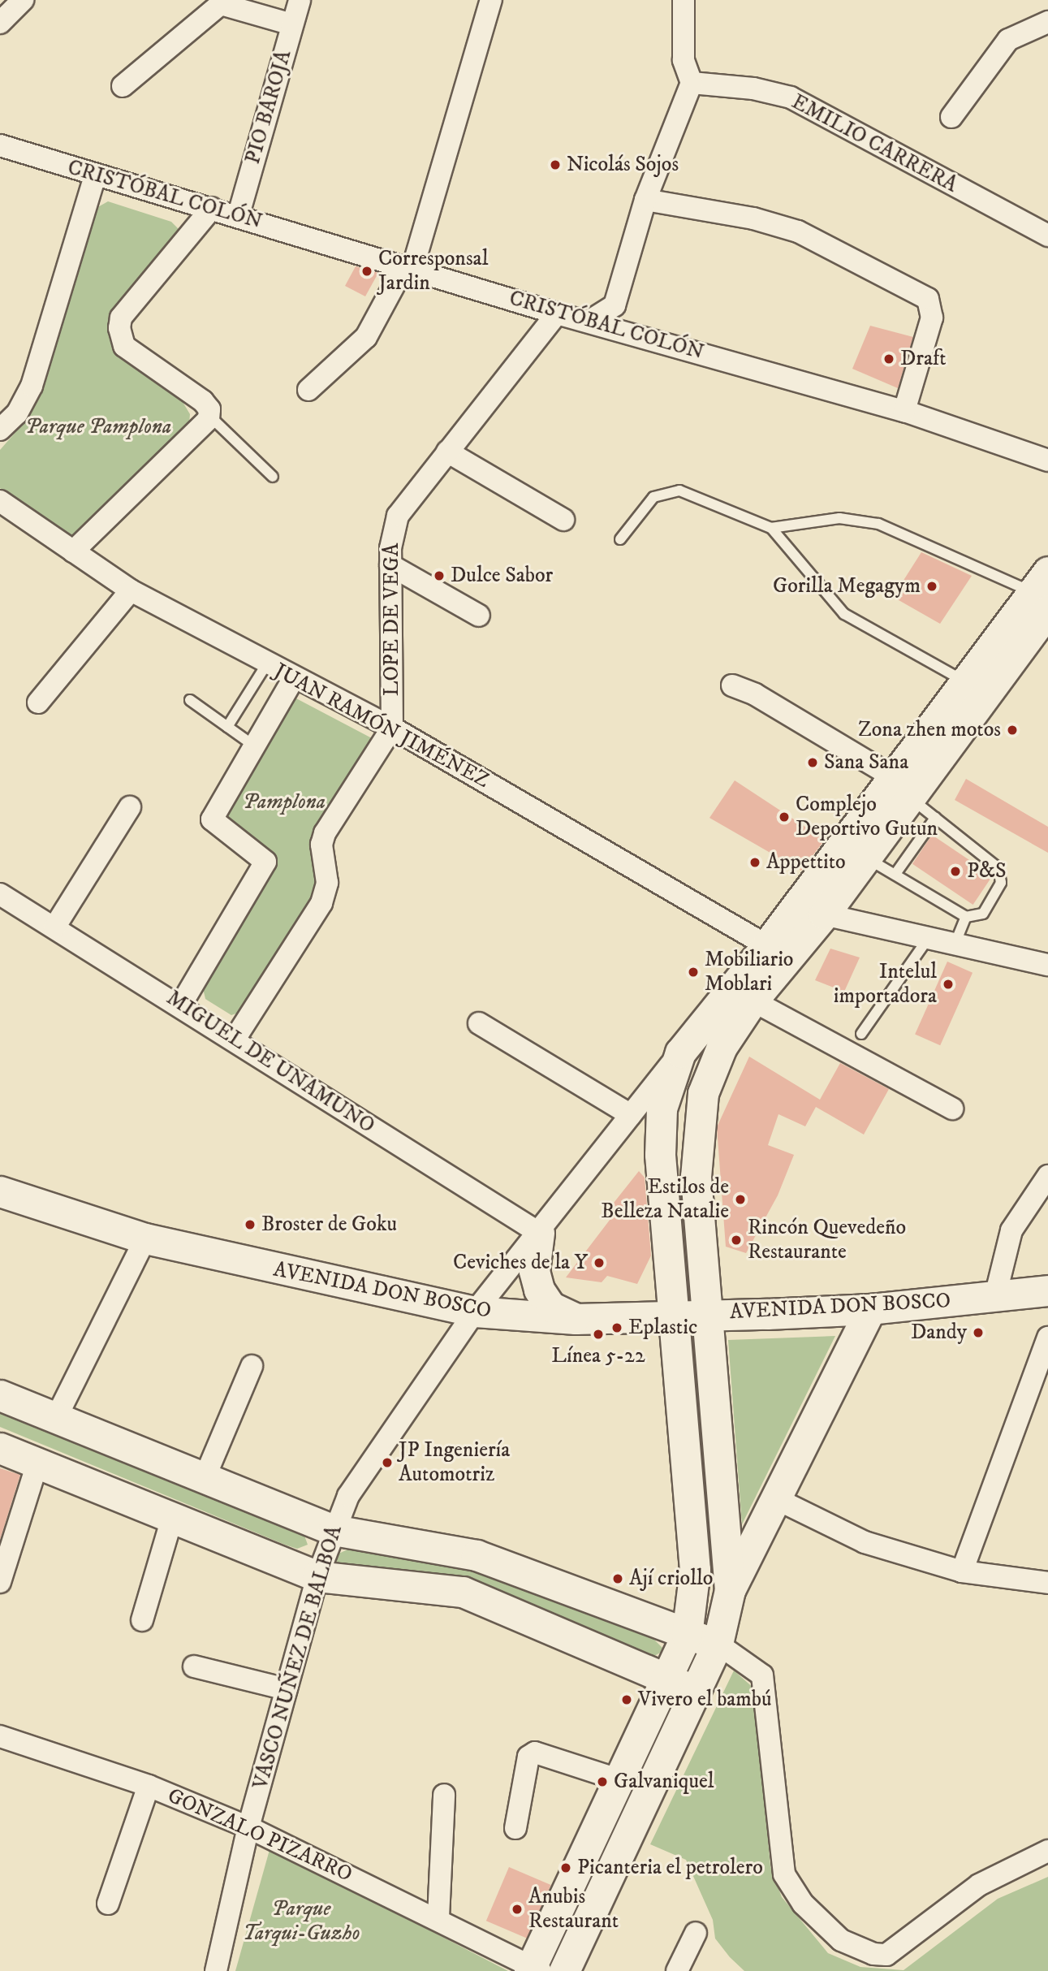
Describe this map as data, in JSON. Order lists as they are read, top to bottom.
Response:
{
  "streets": {
    "main road": ["AVENIDA DON BOSCO"],
    "street": [
      "PIO BAROJA",
      "EMILIO CARRERA",
      "CRISTÓBAL COLÓN",
      "LOPE DE VEGA",
      "JUAN RAMÓN JIMÉNEZ",
      "MIGUEL DE UNAMUNO",
      "VASCO NUÑEZ DE BALBOA",
      "GONZALO PIZARRO"
    ]
  },
  "crossings": [
    ["PIO BAROJA", "CRISTÓBAL COLÓN"],
    ["CRISTÓBAL COLÓN", "LOPE DE VEGA"],
    ["LOPE DE VEGA", "JUAN RAMÓN JIMÉNEZ"],
    ["LOPE DE VEGA", "MIGUEL DE UNAMUNO"],
    ["MIGUEL DE UNAMUNO", "VASCO NUÑEZ DE BALBOA"],
    ["AVENIDA DON BOSCO", "VASCO NUÑEZ DE BALBOA"],
    ["VASCO NUÑEZ DE BALBOA", "GONZALO PIZARRO"]
  ],
  "parks": ["Parque Pamplona", "Pamplona", "Parque Tarqui-Guzho"],
  "places": [
    "Nicolás Sojos",
    "Corresponsal Jardin",
    "Draft",
    "Dulce Sabor",
    "Gorilla Megagym",
    "Zona zhen motos",
    "Sana Sana",
    "Complejo Deportivo Gutun",
    "Appettito",
    "P&S",
    "Mobiliario Moblari",
    "Intelul importadora",
    "Estilos de Belleza Natalie",
    "Broster de Goku",
    "Rincón Quevedeño Restaurante",
    "Ceviches de la Y",
    "Eplastic",
    "Dandy",
    "Línea 5-22",
    "JP Ingeniería Automotriz",
    "Ají criollo",
    "Vivero el bambú",
    "Galvaniquel",
    "Picanteria el petrolero",
    "Anubis Restaurant"
  ]
}
